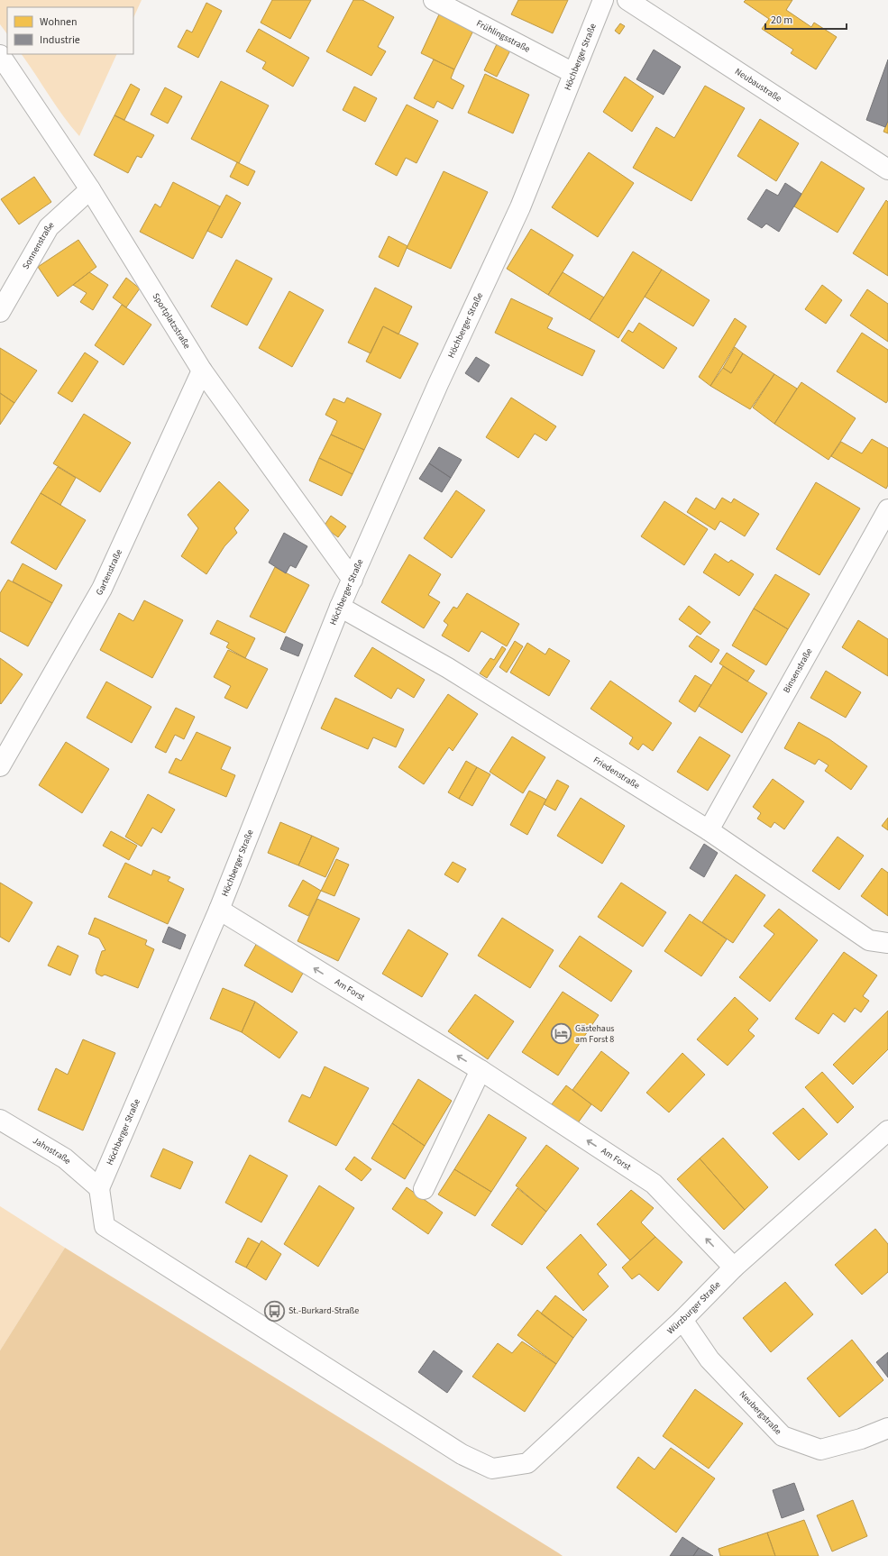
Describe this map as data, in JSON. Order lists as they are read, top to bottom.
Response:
{
  "streets": {
    "street": [
      "Frühlingsstraße",
      "Höchberger Straße",
      "Neubaustraße",
      "Sonnenstraße",
      "Sportplatzstraße",
      "Gartenstraße",
      "Binsenstraße",
      "Friedenstraße",
      "Am Forst",
      "Jahnstraße",
      "Würzburger Straße",
      "Neubergstraße"
    ]
  },
  "crossings": [
    ["Frühlingsstraße", "Höchberger Straße"],
    ["Höchberger Straße", "Sportplatzstraße"],
    ["Höchberger Straße", "Friedenstraße"],
    ["Höchberger Straße", "Am Forst"],
    ["Höchberger Straße", "Jahnstraße"],
    ["Höchberger Straße", "Würzburger Straße"],
    ["Sonnenstraße", "Sportplatzstraße"],
    ["Sportplatzstraße", "Gartenstraße"],
    ["Binsenstraße", "Friedenstraße"],
    ["Am Forst", "Würzburger Straße"],
    ["Jahnstraße", "Würzburger Straße"],
    ["Würzburger Straße", "Neubergstraße"]
  ],
  "one_way": ["Am Forst"],
  "places": {
    "hotel": ["Gästehaus am Forst 8"],
    "bus stop": ["St.-Burkard-Straße"]
  },
  "legend": ["Wohnen", "Industrie"],
  "scale_bar": "20 m"
}
